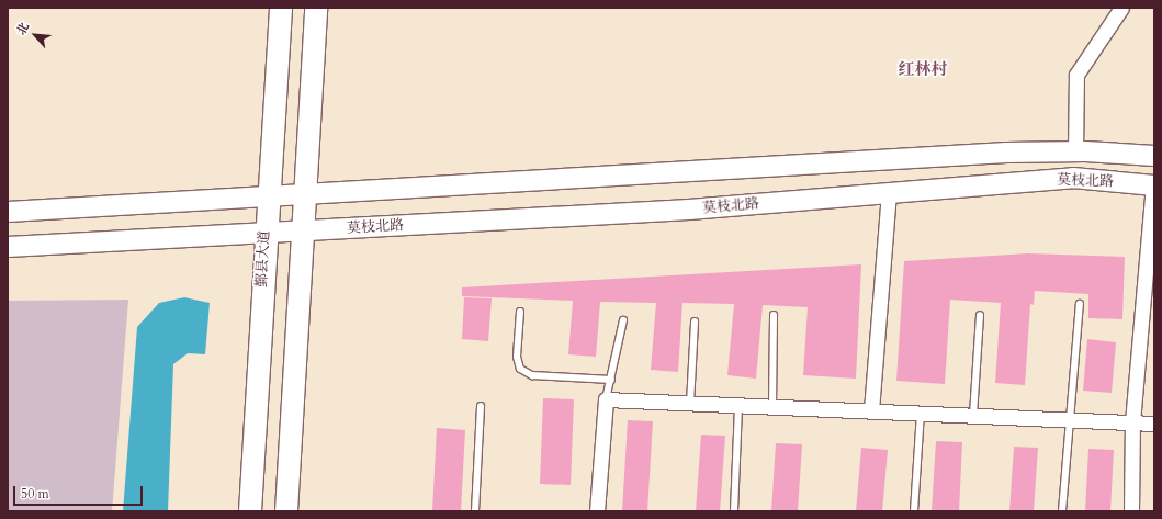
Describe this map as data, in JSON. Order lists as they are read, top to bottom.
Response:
{
  "streets": {
    "main road": ["鄞县大道"],
    "street": ["莫枝北路"]
  },
  "crossings": [
    ["莫枝北路", "鄞县大道"]
  ],
  "districts": ["红林村"],
  "scale_bar": "50 m",
  "north": "top left"
}
